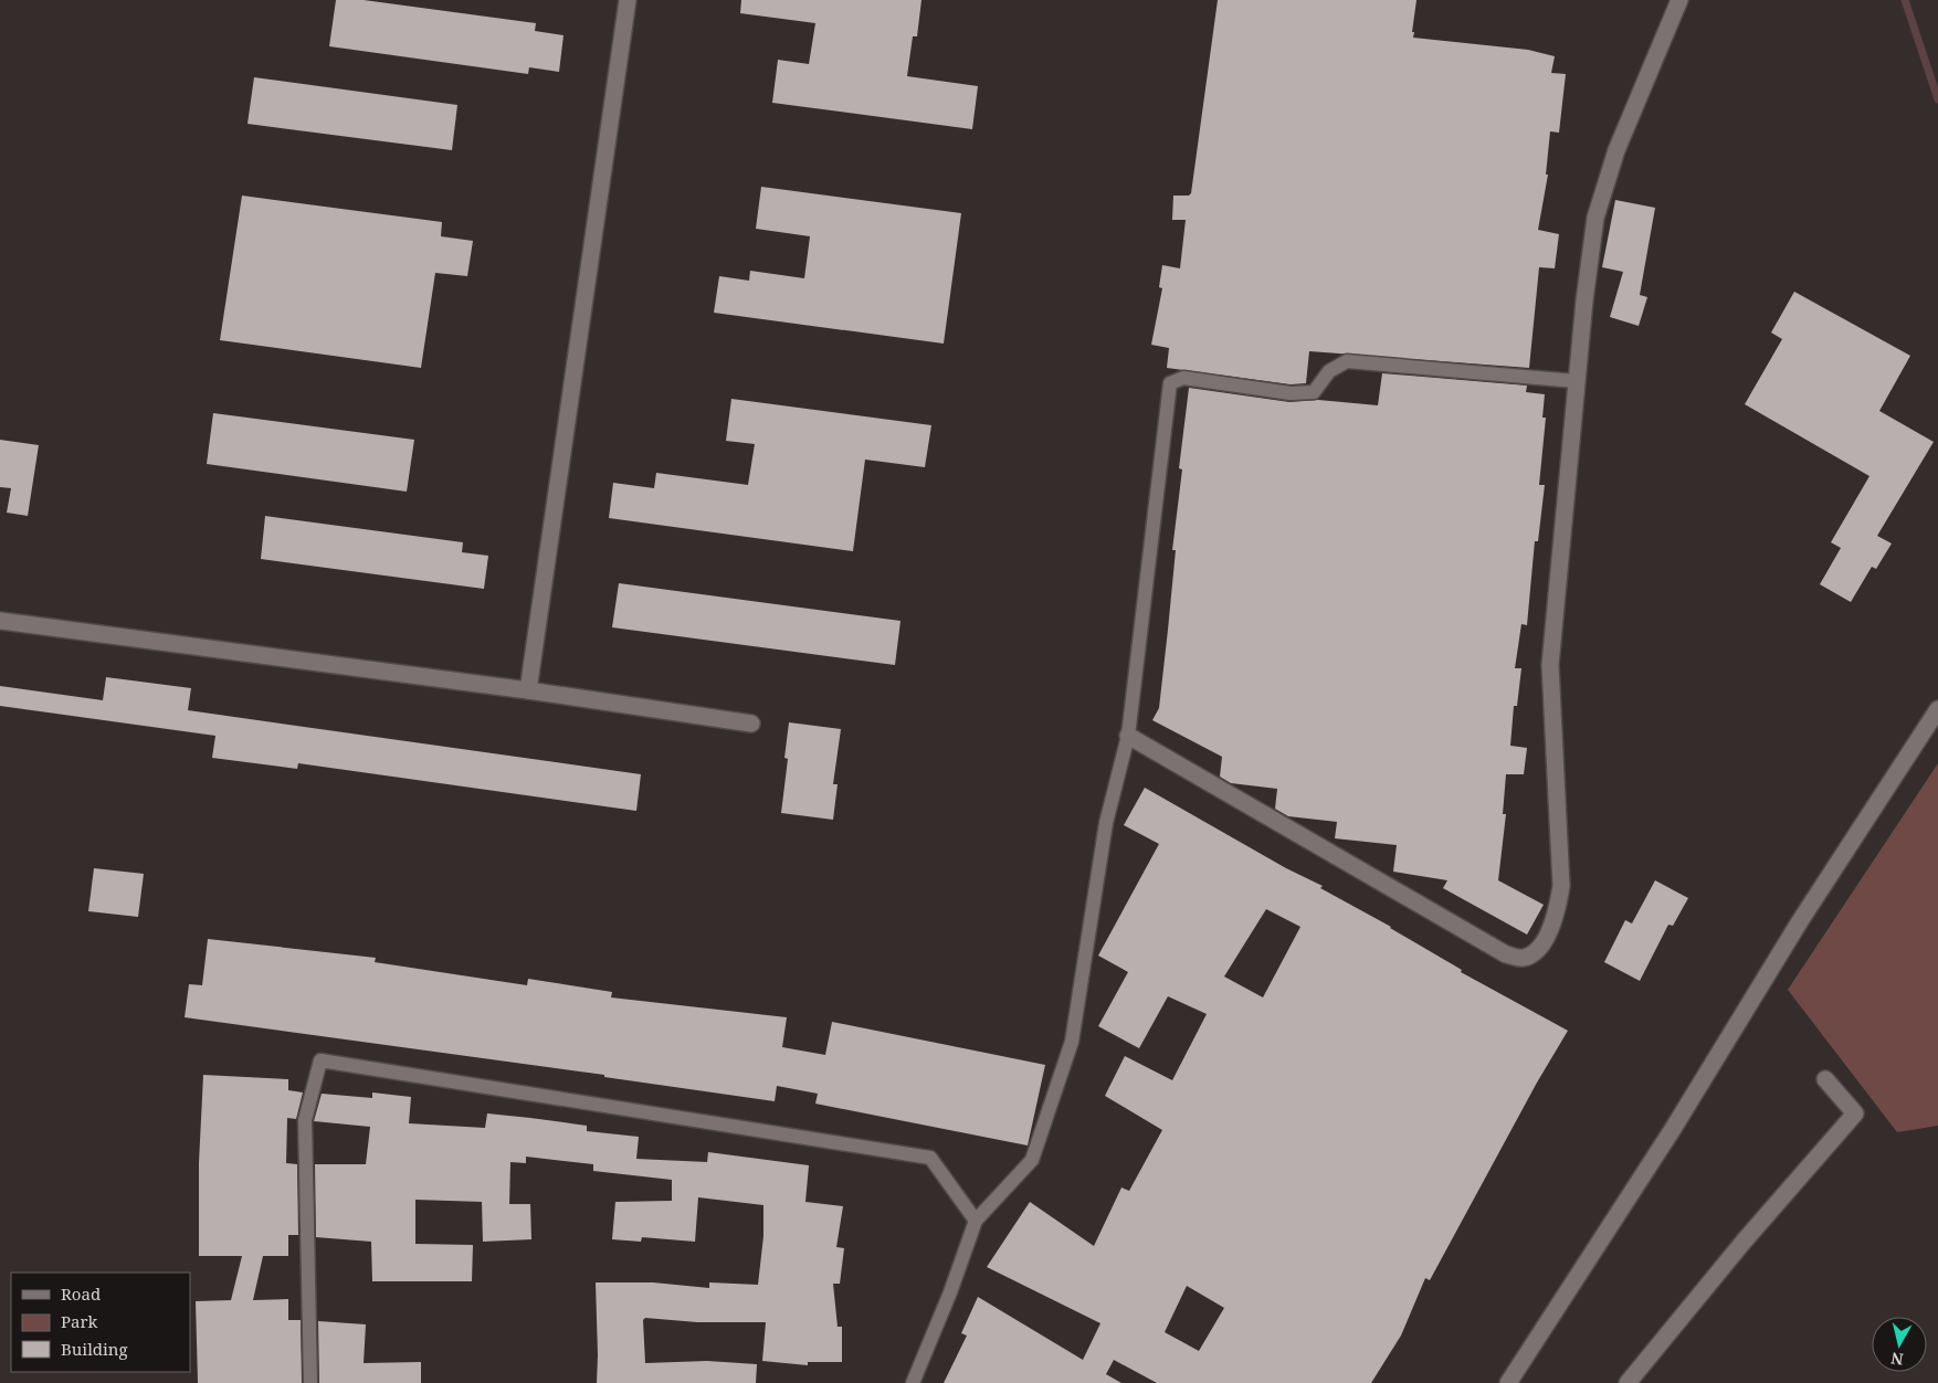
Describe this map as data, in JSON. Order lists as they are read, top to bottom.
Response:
{
  "legend": ["Road", "Park", "Building"],
  "north": "bottom"
}
